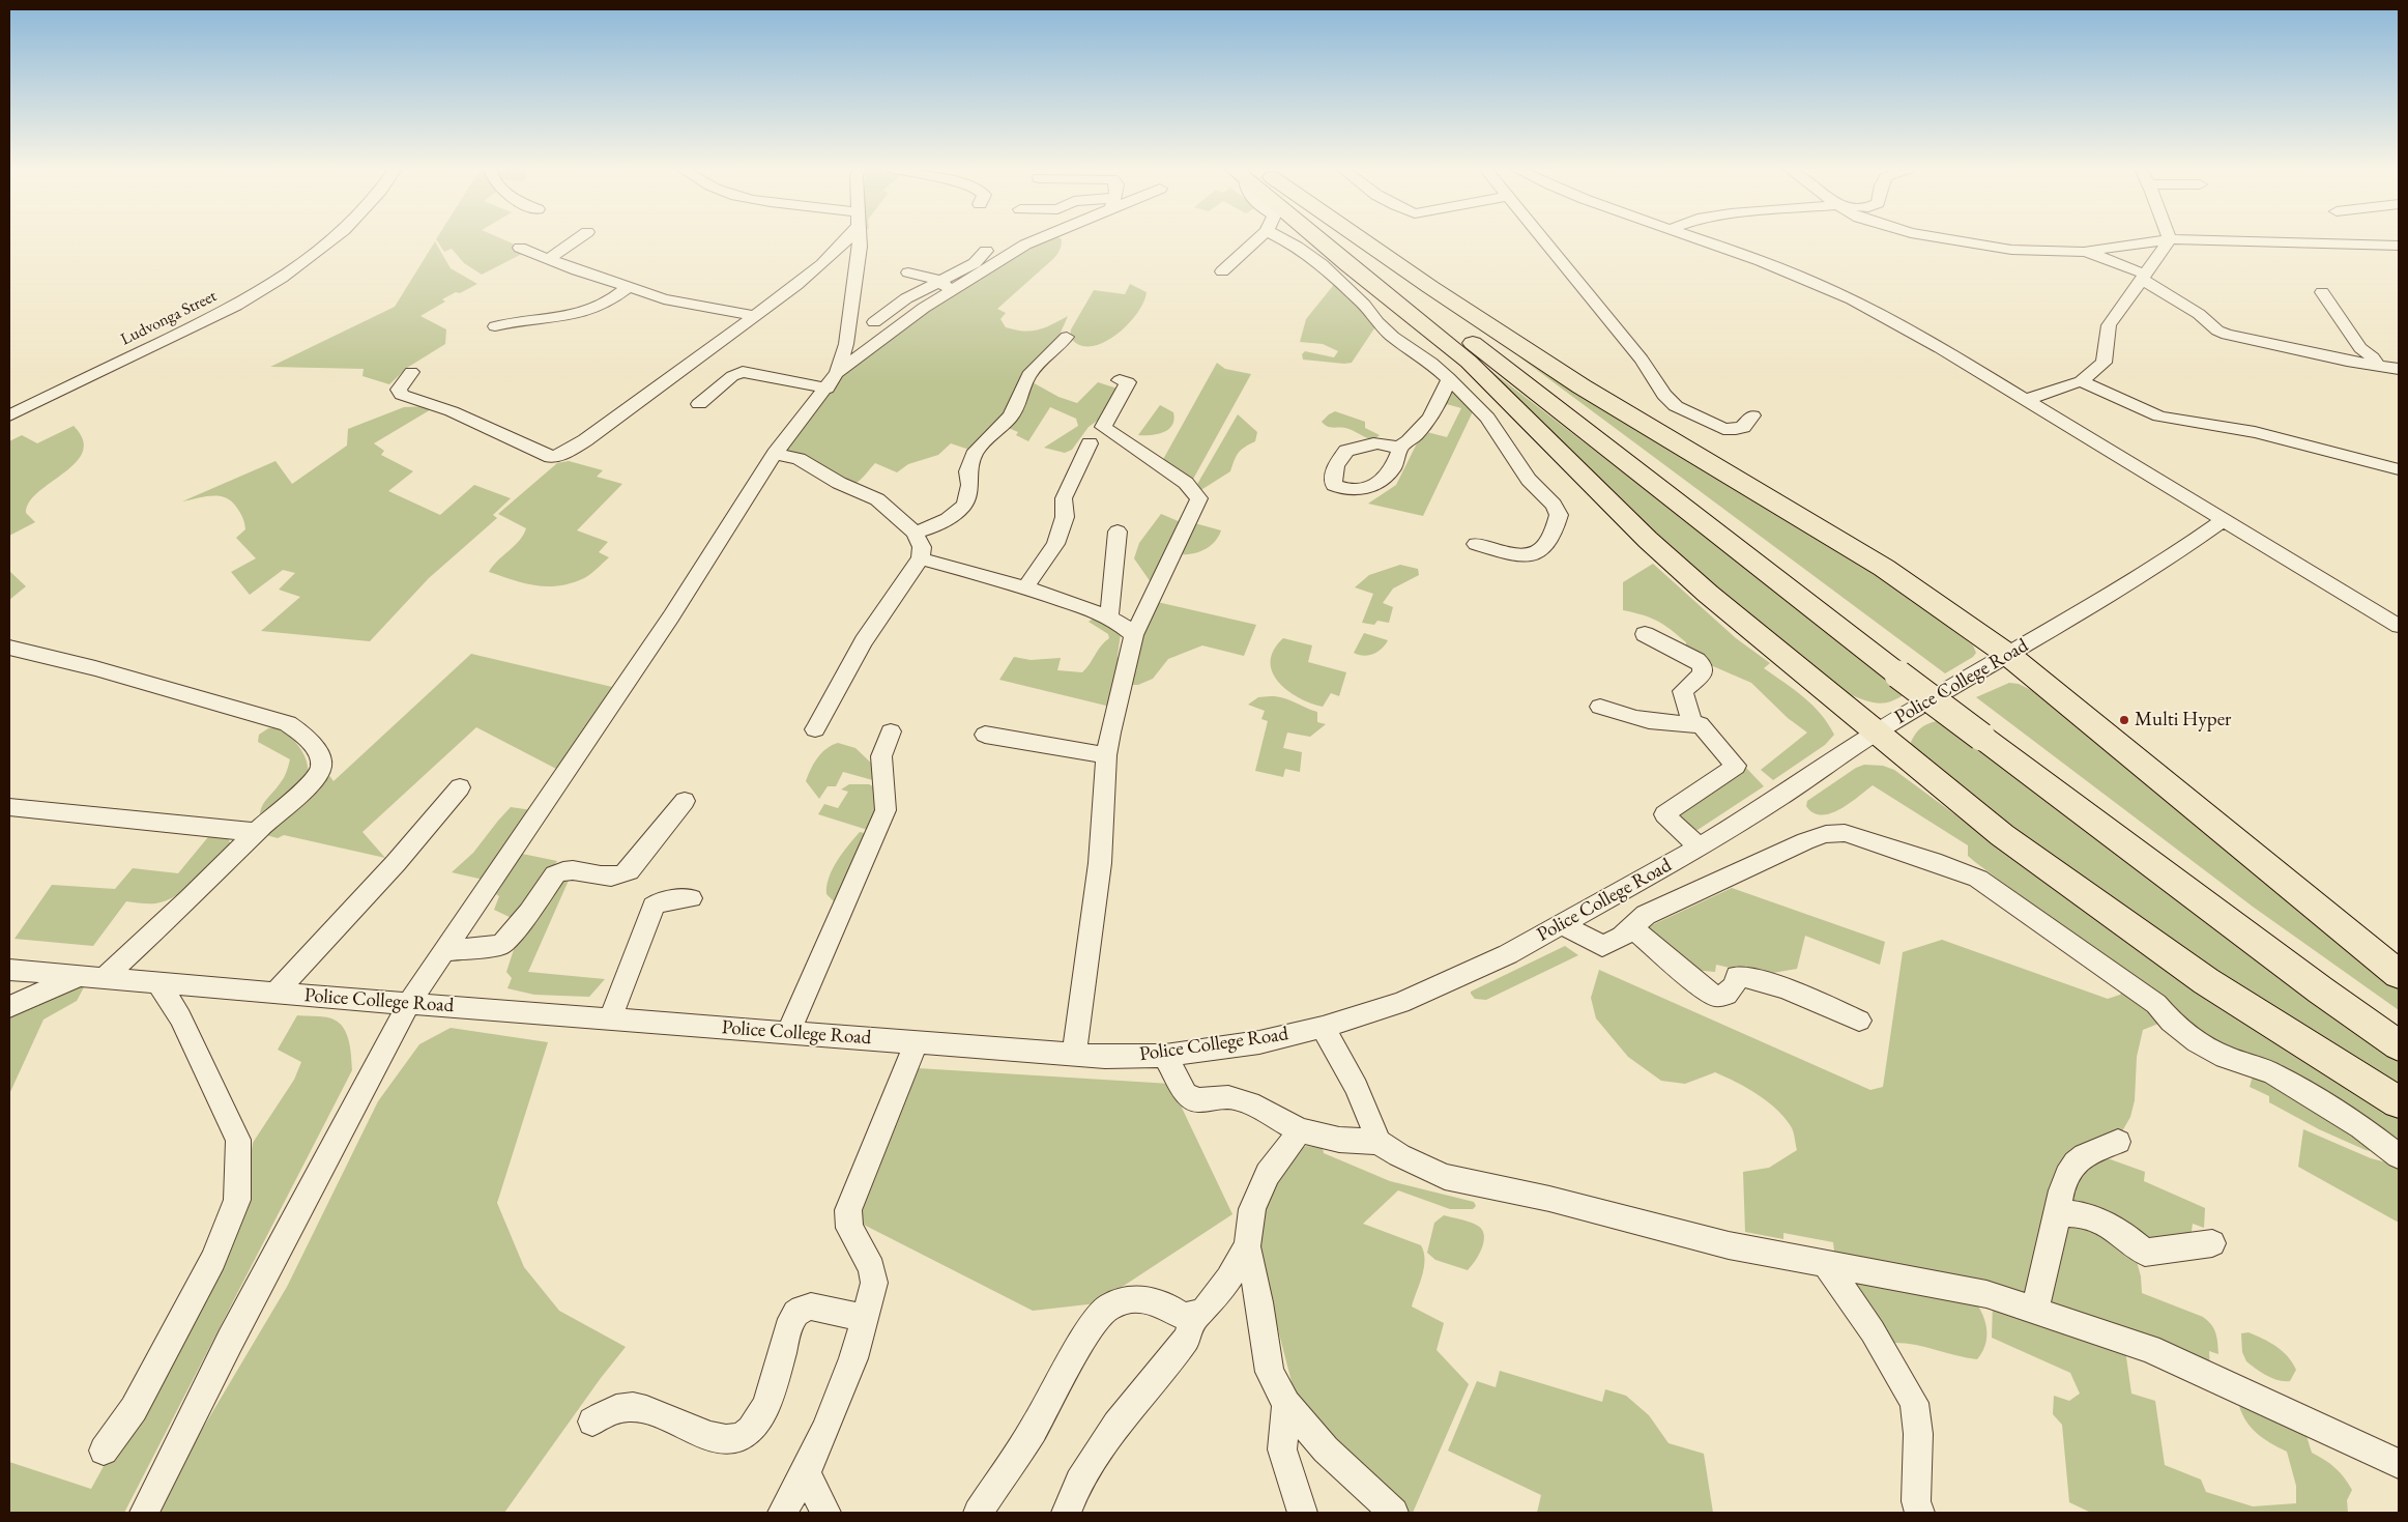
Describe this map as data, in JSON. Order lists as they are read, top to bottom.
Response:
{
  "streets": {
    "street": ["Ludvonga Street", "Police College Road"]
  },
  "places": ["Multi Hyper"]
}
